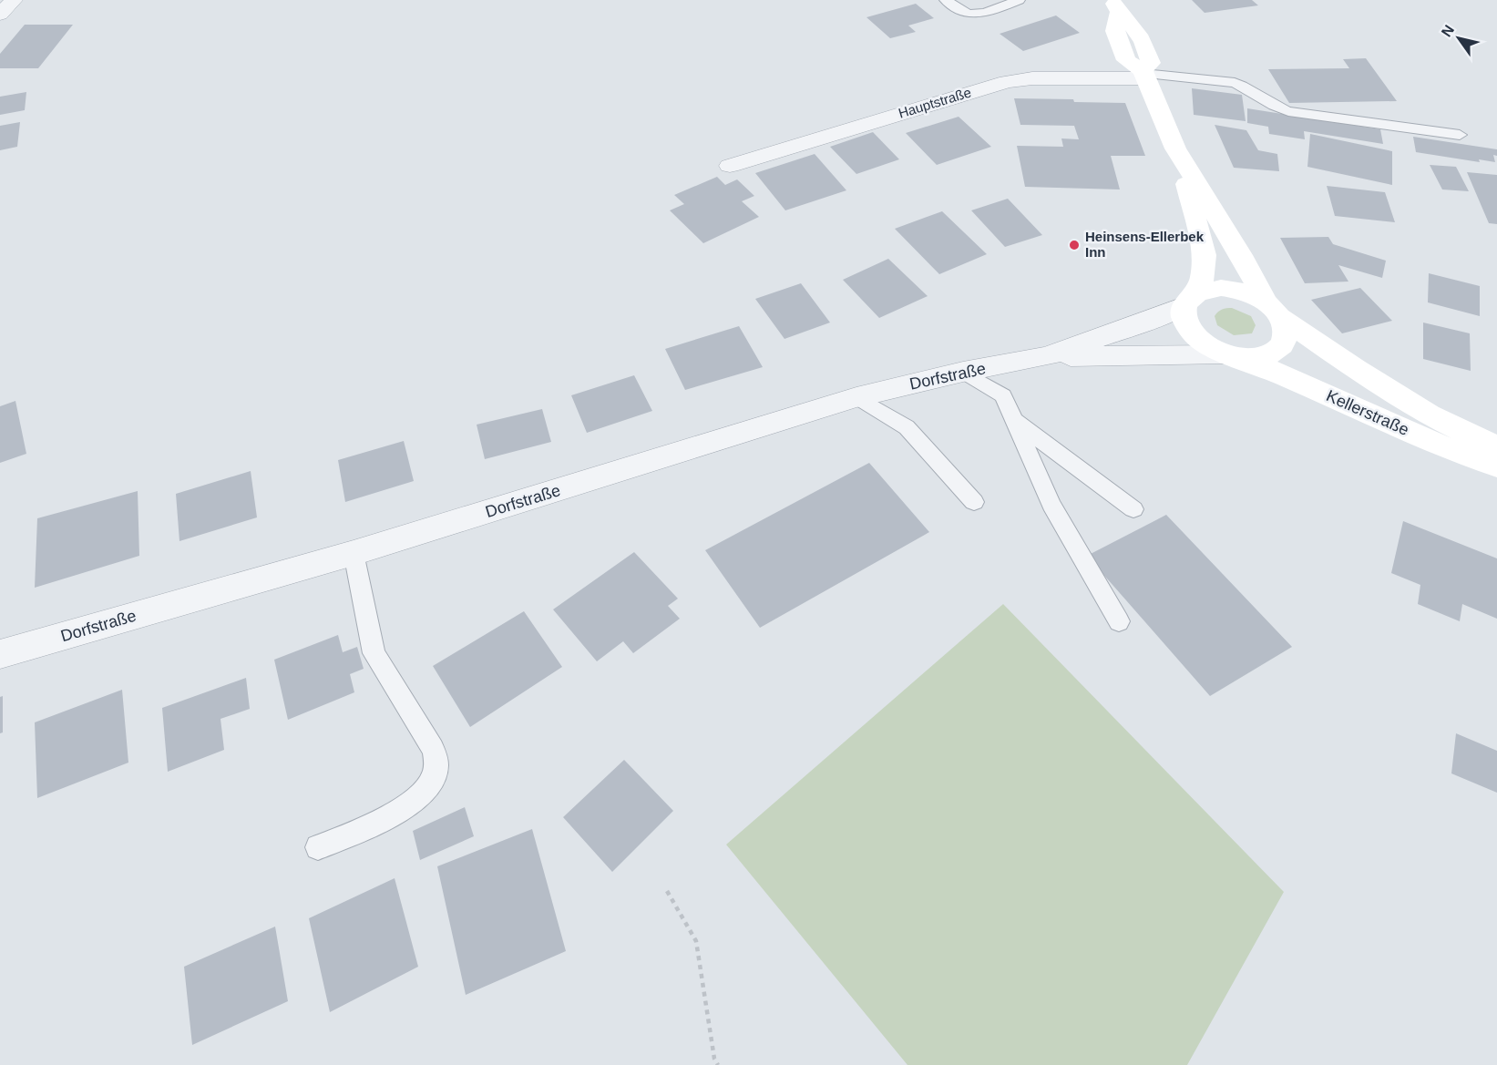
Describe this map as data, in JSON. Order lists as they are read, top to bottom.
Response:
{
  "streets": {
    "main road": ["Kellerstraße"],
    "street": ["Hauptstraße", "Dorfstraße"]
  },
  "crossings": [
    ["Dorfstraße", "Kellerstraße"]
  ],
  "places": ["Heinsens-Ellerbek Inn"],
  "north": "top left"
}
